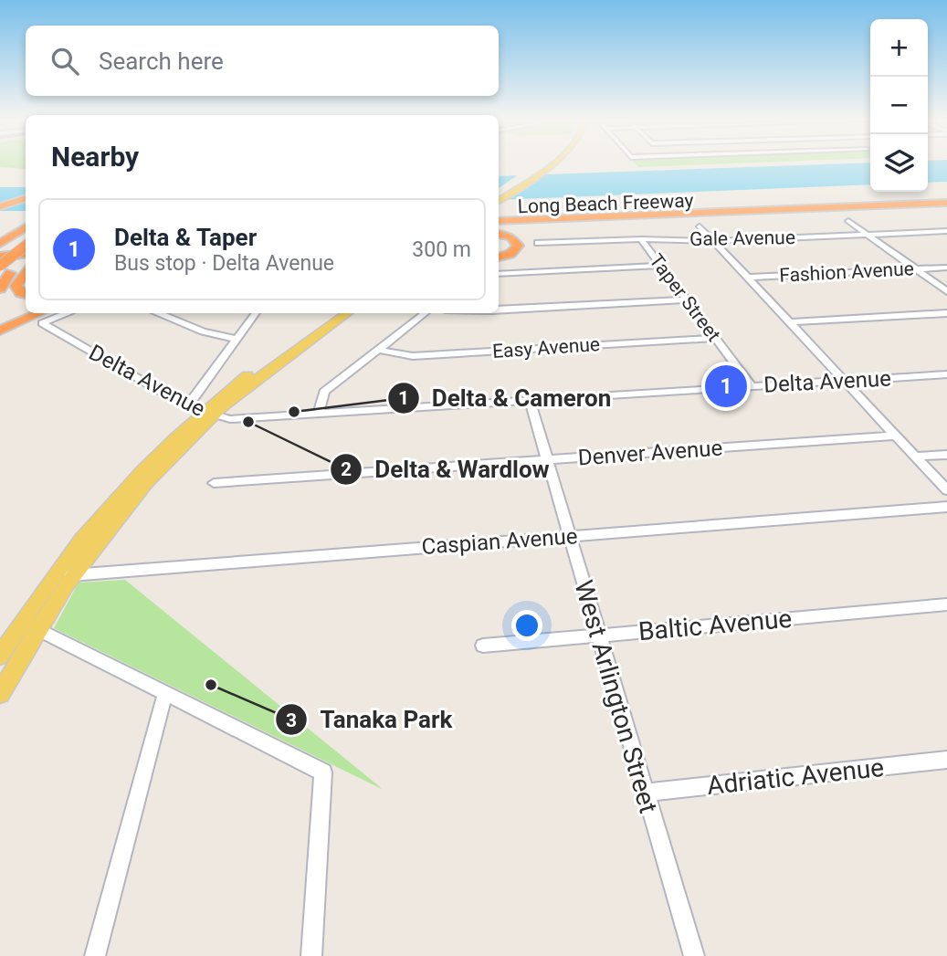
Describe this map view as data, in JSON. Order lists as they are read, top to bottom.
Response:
{
  "streets": {
    "highway": ["Long Beach Freeway"],
    "street": [
      "Gale Avenue",
      "Fashion Avenue",
      "Taper Street",
      "Easy Avenue",
      "Delta Avenue",
      "Denver Avenue",
      "Caspian Avenue",
      "Baltic Avenue",
      "West Arlington Street",
      "Adriatic Avenue"
    ]
  },
  "crossings": [
    ["Gale Avenue", "Taper Street"],
    ["Taper Street", "Easy Avenue"],
    ["Taper Street", "Delta Avenue"],
    ["Delta Avenue", "West Arlington Street"],
    ["Denver Avenue", "West Arlington Street"],
    ["Caspian Avenue", "West Arlington Street"],
    ["Baltic Avenue", "West Arlington Street"],
    ["West Arlington Street", "Adriatic Avenue"]
  ],
  "places": ["Delta & Cameron", "Delta & Wardlow", "Tanaka Park"],
  "page": {
    "map_buttons": ["+", "−"],
    "search": "Search here",
    "heading": "Nearby",
    "list": [
      {
        "mark": "1",
        "name": "Delta & Taper",
        "note": "Bus stop · Delta Avenue",
        "value": "300 m"
      }
    ],
    "pins": "1"
  }
}
